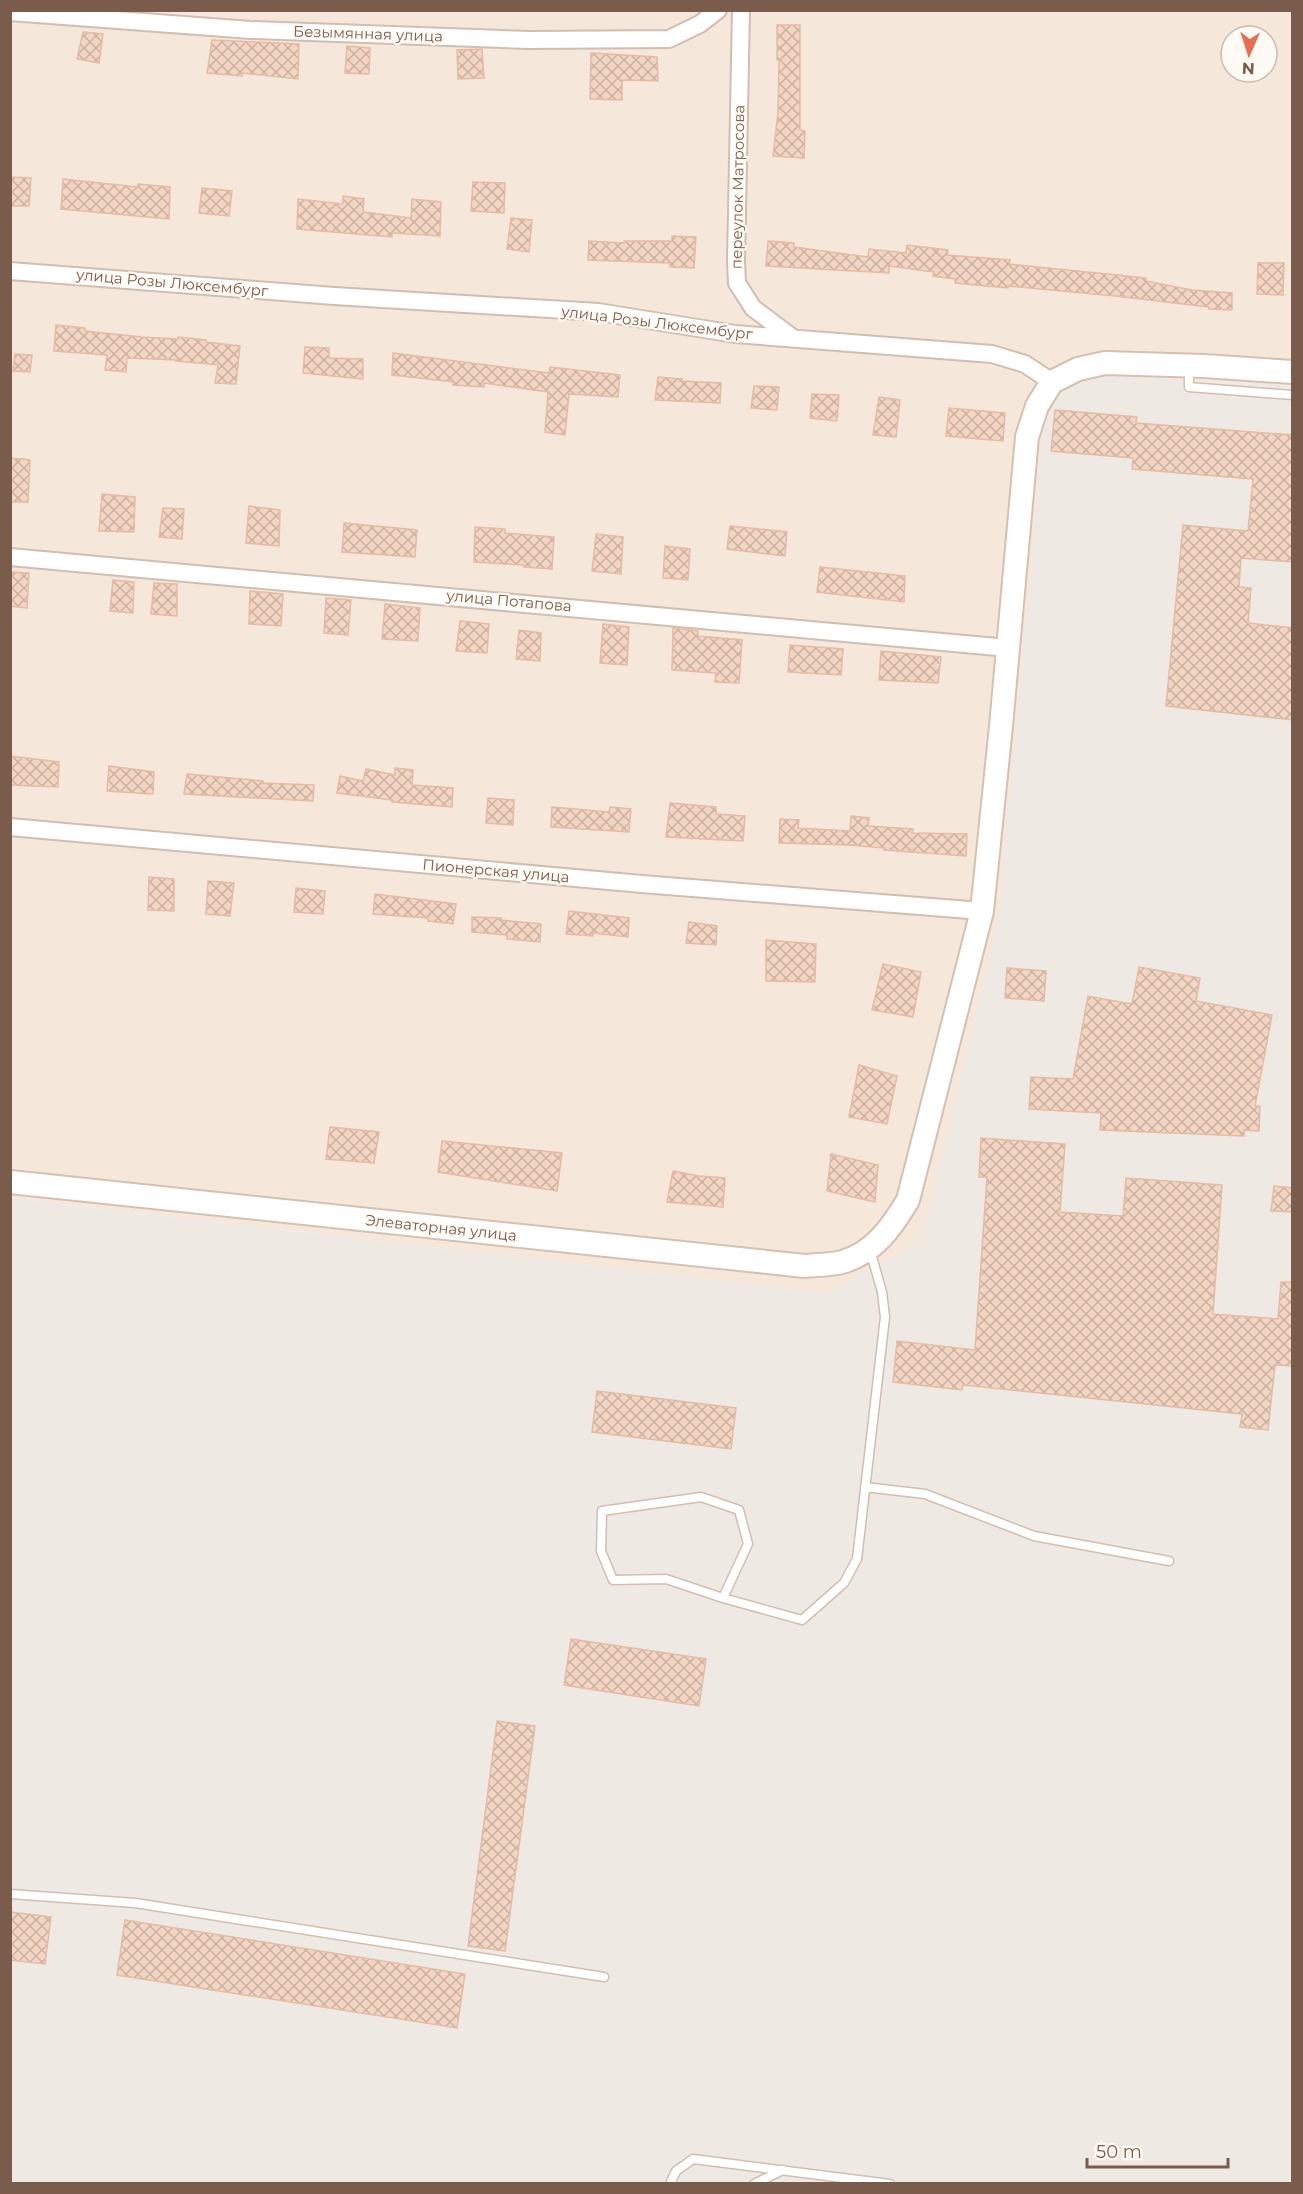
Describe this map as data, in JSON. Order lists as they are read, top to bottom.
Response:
{
  "streets": {
    "main road": ["Элеваторная улица"],
    "street": [
      "Безымянная улица",
      "переулок Матросова",
      "улица Розы Люксембург",
      "улица Потапова",
      "Пионерская улица"
    ]
  },
  "crossings": [
    ["переулок Матросова", "улица Розы Люксембург"]
  ],
  "scale_bar": "50 m",
  "north": "bottom"
}
